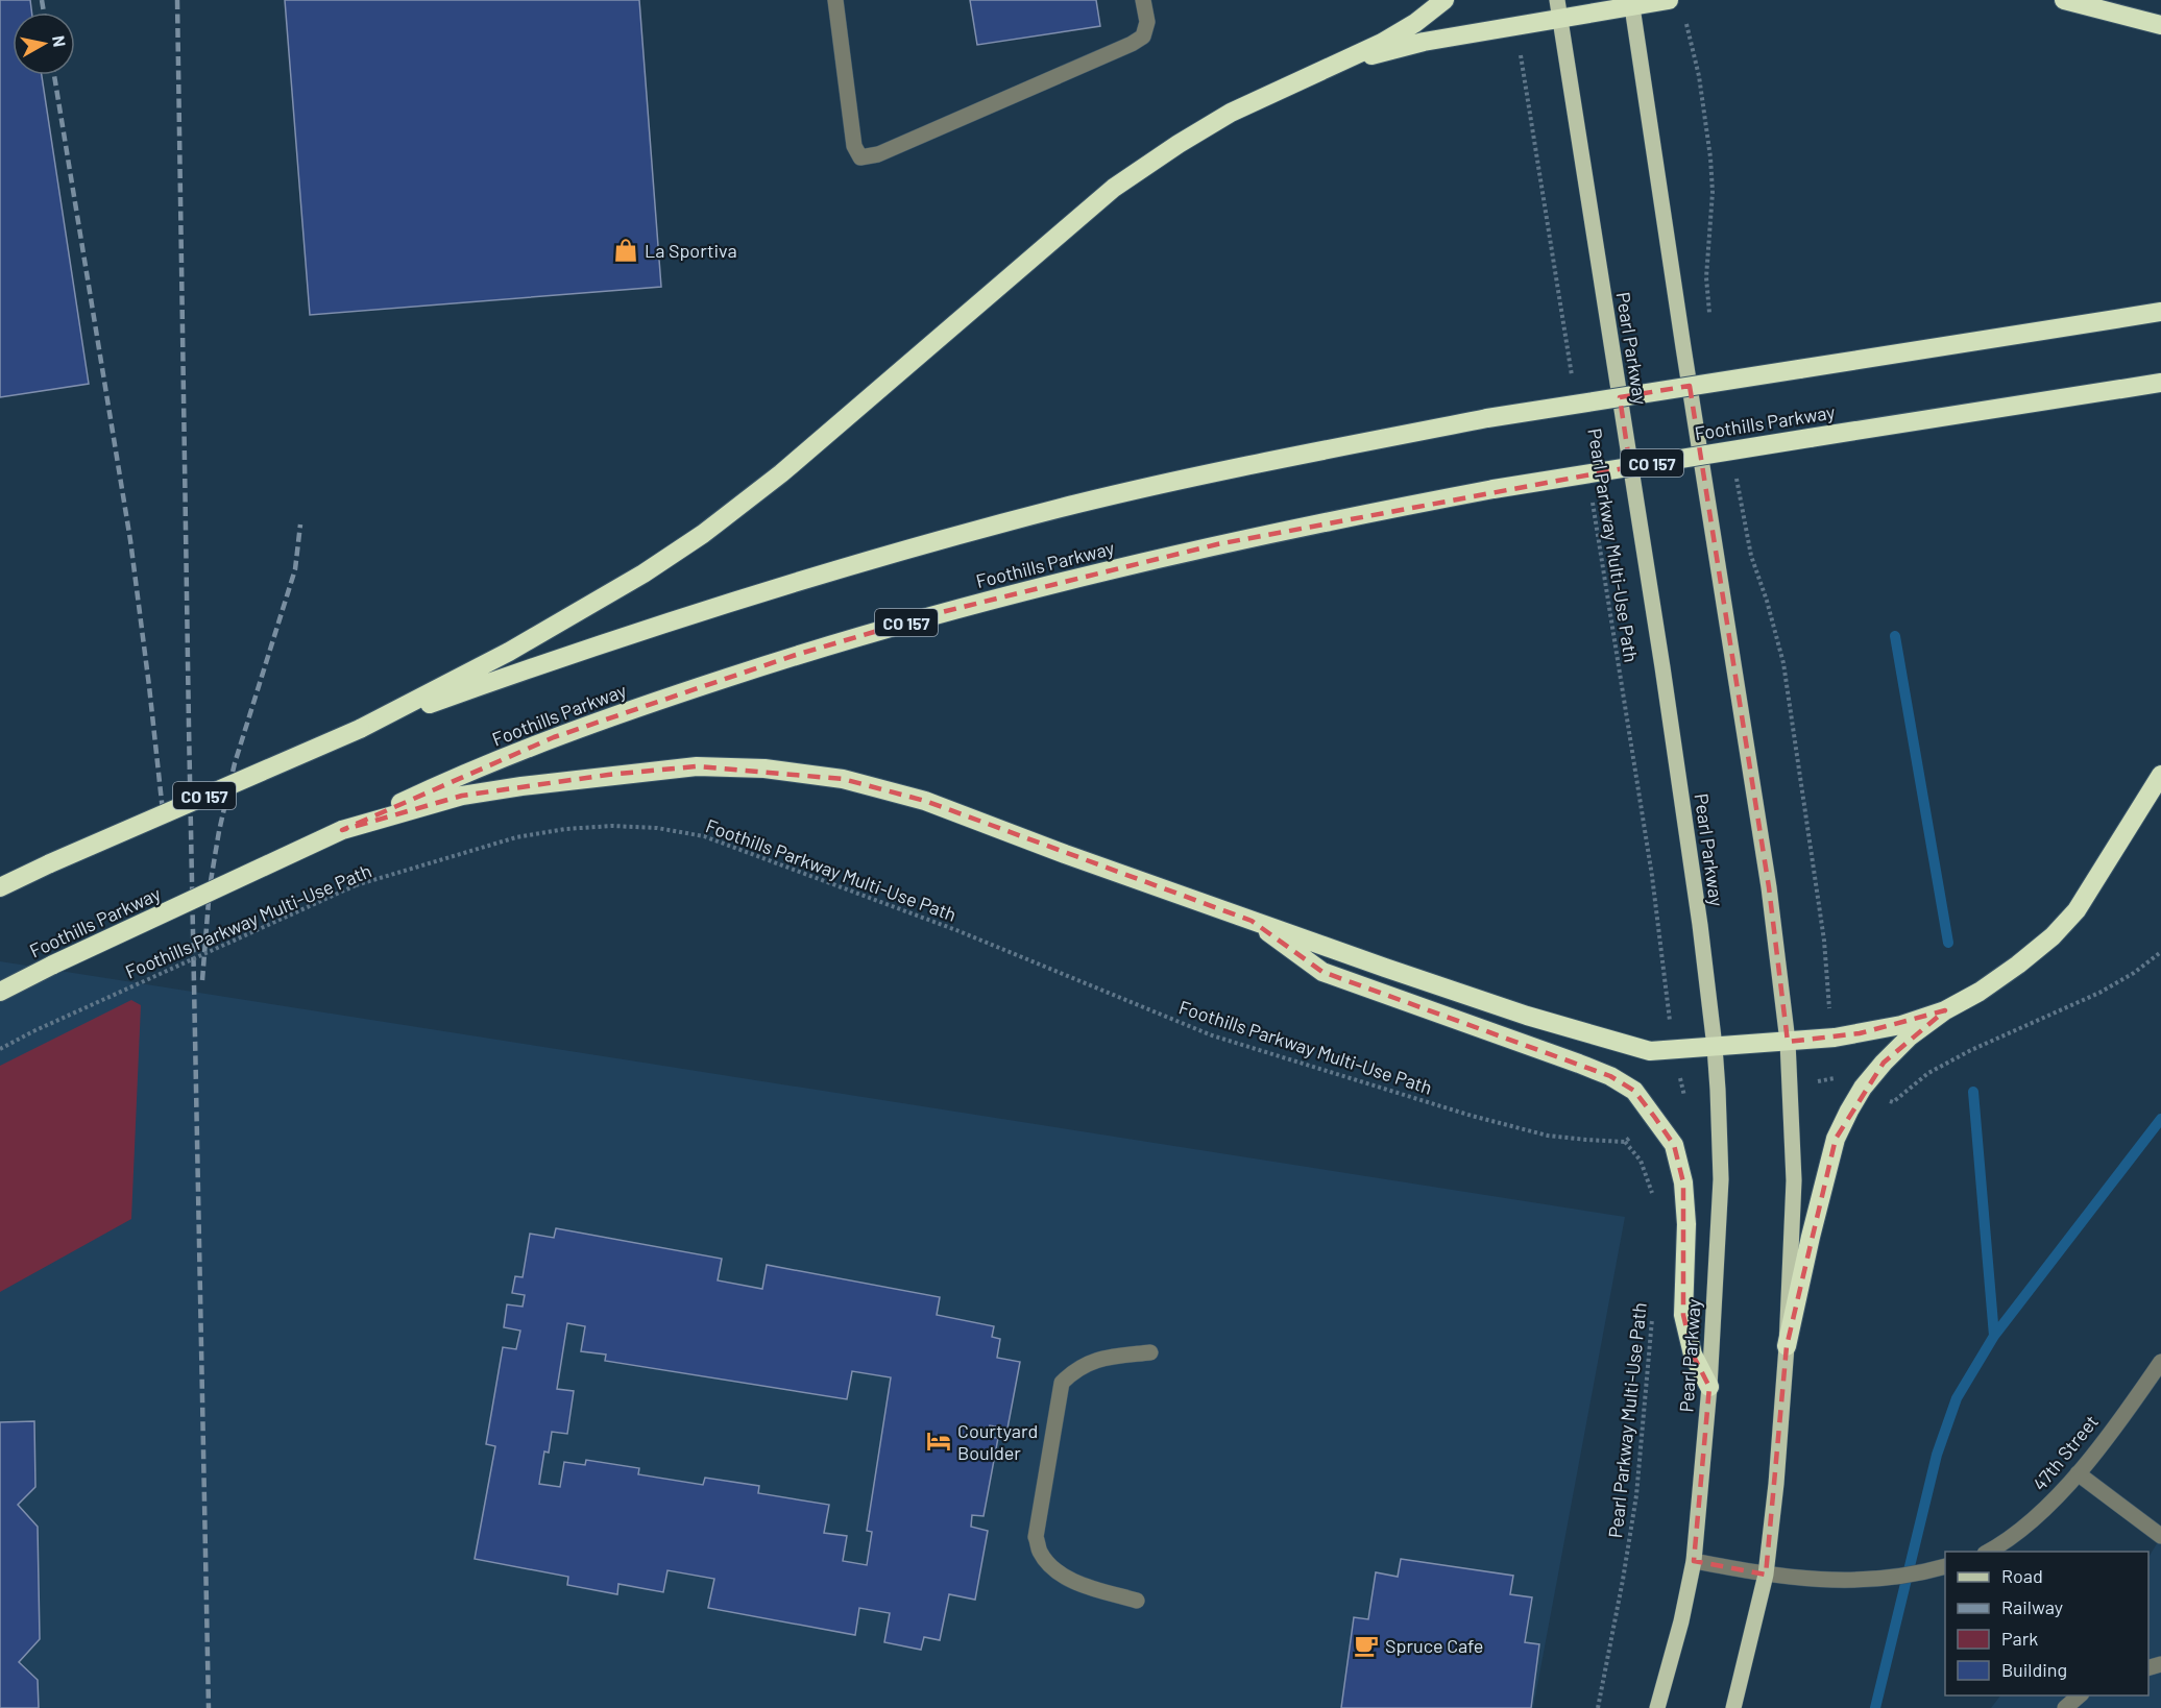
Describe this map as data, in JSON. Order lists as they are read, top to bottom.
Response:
{
  "streets": {
    "highway": ["Foothills Parkway", "CO 157"],
    "main road": ["Pearl Parkway"],
    "street": ["47th Street"],
    "path": ["Pearl Parkway Multi-Use Path", "Foothills Parkway Multi-Use Path"]
  },
  "places": {
    "shop": ["La Sportiva"],
    "hotel": ["Courtyard Boulder"],
    "cafe": ["Spruce Cafe"]
  },
  "legend": [
    "Road",
    "Railway",
    "Park",
    "Building"
  ],
  "north": "right"
}
